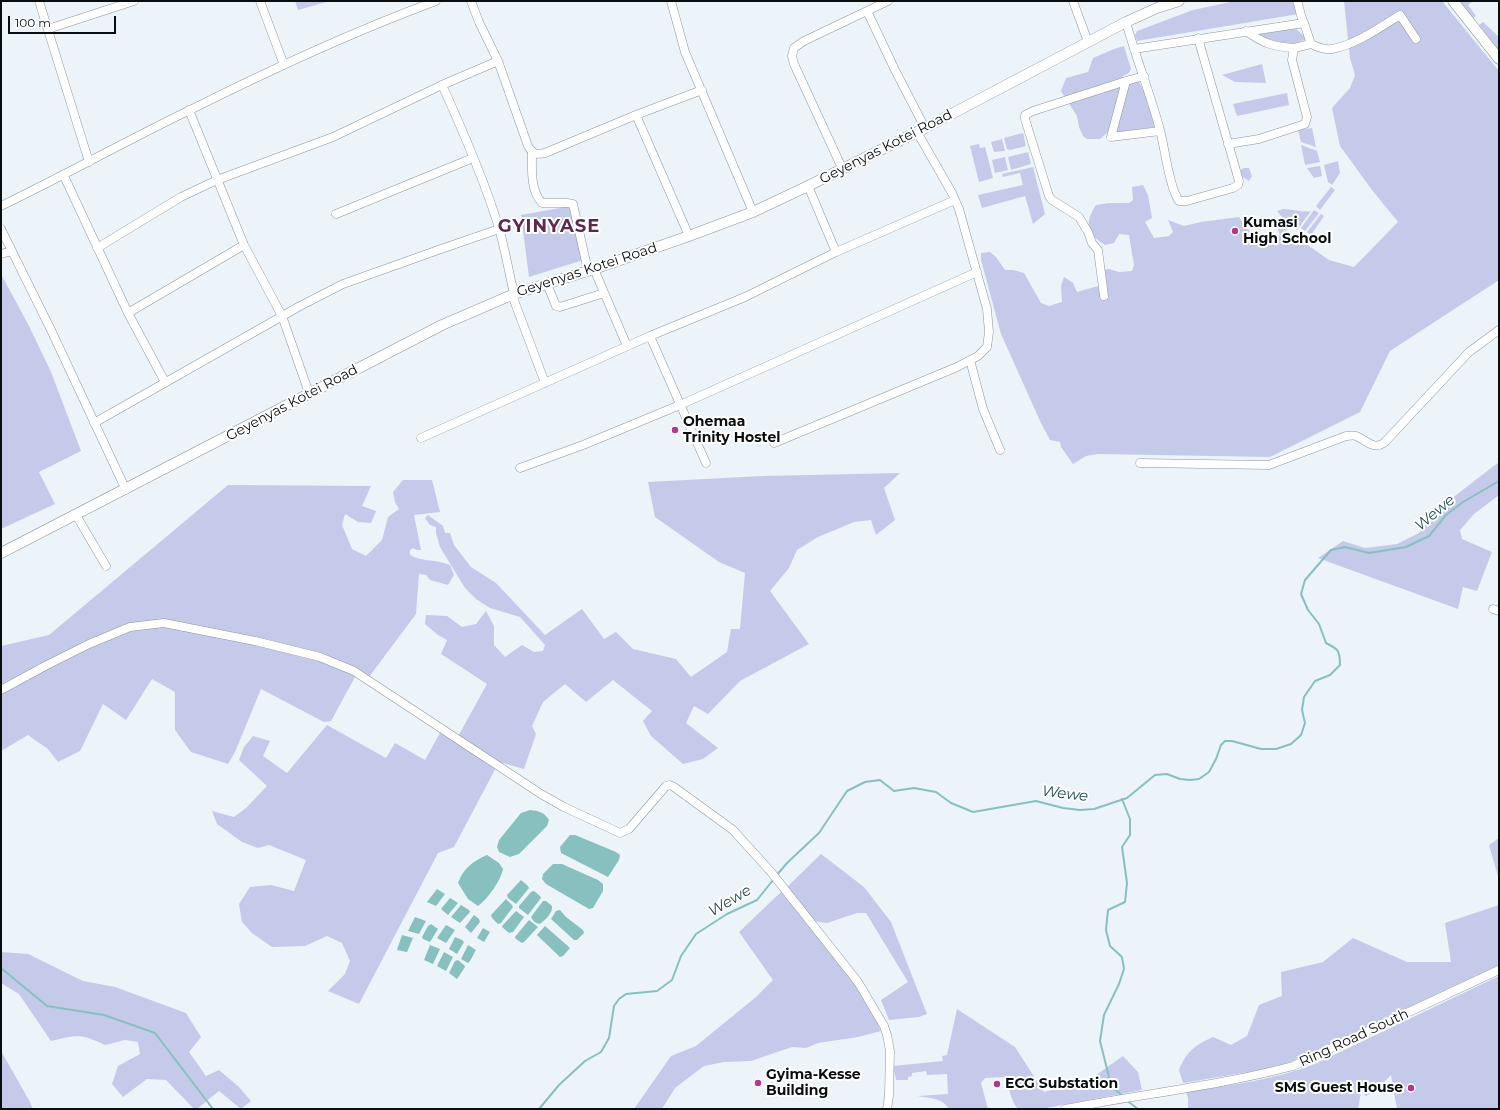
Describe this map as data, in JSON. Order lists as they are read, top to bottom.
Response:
{
  "streets": {
    "street": ["Geyenyas Kotei Road", "Ring Road South"]
  },
  "districts": ["GYINYASE"],
  "water": ["Wewe"],
  "places": [
    "Kumasi High School",
    "Ohemaa Trinity Hostel",
    "Gyima-Kesse Building",
    "ECG Substation",
    "SMS Guest House"
  ],
  "scale_bar": "100 m"
}
